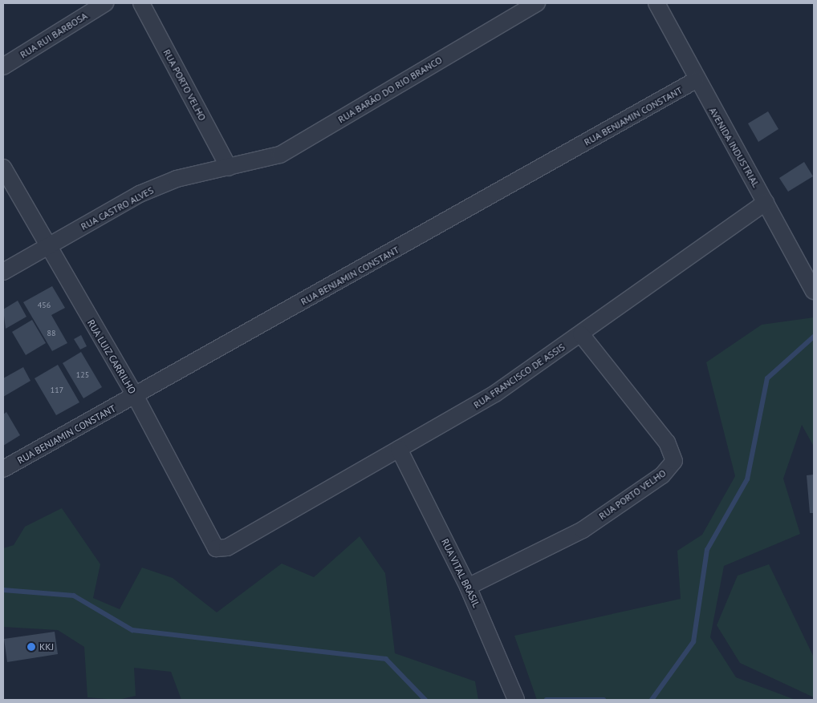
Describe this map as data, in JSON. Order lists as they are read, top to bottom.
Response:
{
  "streets": {
    "street": [
      "RUA RUI BARBOSA",
      "RUA PORTO VELHO",
      "RUA BARÃO DO RIO BRANCO",
      "RUA BENJAMIN CONSTANT",
      "AVENIDA INDUSTRIAL",
      "RUA CASTRO ALVES",
      "RUA LUIZ CARRILHO",
      "RUA FRANCISCO DE ASSIS",
      "RUA VITAL BRASIL"
    ]
  },
  "crossings": [
    ["RUA PORTO VELHO", "RUA BARÃO DO RIO BRANCO"],
    ["RUA PORTO VELHO", "RUA CASTRO ALVES"],
    ["RUA PORTO VELHO", "RUA FRANCISCO DE ASSIS"],
    ["RUA PORTO VELHO", "RUA VITAL BRASIL"],
    ["RUA BARÃO DO RIO BRANCO", "RUA CASTRO ALVES"],
    ["RUA BENJAMIN CONSTANT", "AVENIDA INDUSTRIAL"],
    ["RUA BENJAMIN CONSTANT", "RUA LUIZ CARRILHO"],
    ["AVENIDA INDUSTRIAL", "RUA FRANCISCO DE ASSIS"],
    ["RUA CASTRO ALVES", "RUA LUIZ CARRILHO"],
    ["RUA LUIZ CARRILHO", "RUA FRANCISCO DE ASSIS"],
    ["RUA FRANCISCO DE ASSIS", "RUA VITAL BRASIL"]
  ],
  "places": ["KKJ"],
  "house_numbers": [
    "456",
    "88",
    "125",
    "117"
  ]
}
